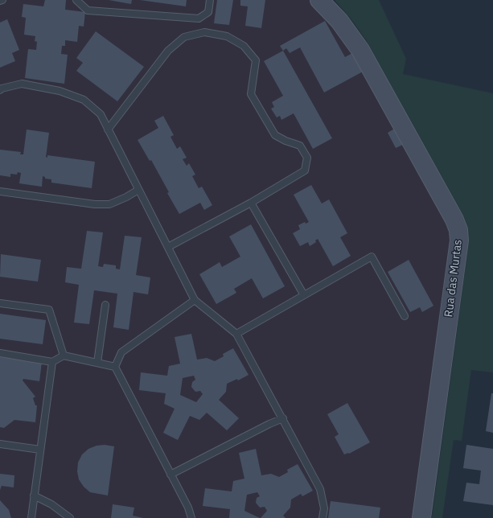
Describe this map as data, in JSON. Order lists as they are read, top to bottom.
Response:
{
  "streets": {
    "street": ["Rua das Murtas"]
  }
}
